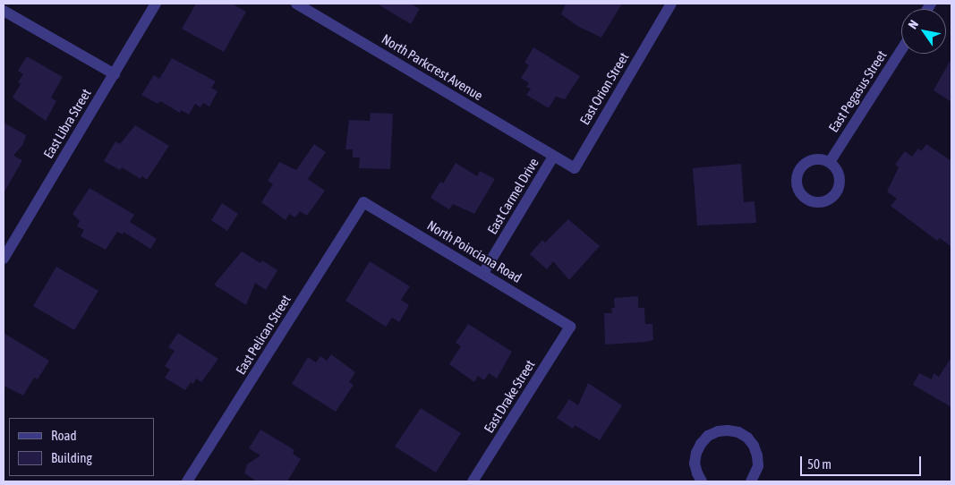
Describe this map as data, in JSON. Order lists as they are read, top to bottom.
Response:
{
  "streets": {
    "street": [
      "North Parkcrest Avenue",
      "East Orion Street",
      "East Pegasus Street",
      "East Libra Street",
      "East Carmel Drive",
      "North Poinciana Road",
      "East Pelican Street",
      "East Drake Street"
    ]
  },
  "crossings": [
    ["North Parkcrest Avenue", "East Orion Street"],
    ["North Parkcrest Avenue", "East Carmel Drive"],
    ["East Orion Street", "East Carmel Drive"],
    ["East Carmel Drive", "North Poinciana Road"],
    ["North Poinciana Road", "East Pelican Street"],
    ["North Poinciana Road", "East Drake Street"]
  ],
  "legend": ["Road", "Building"],
  "scale_bar": "50 m",
  "north": "top left"
}
